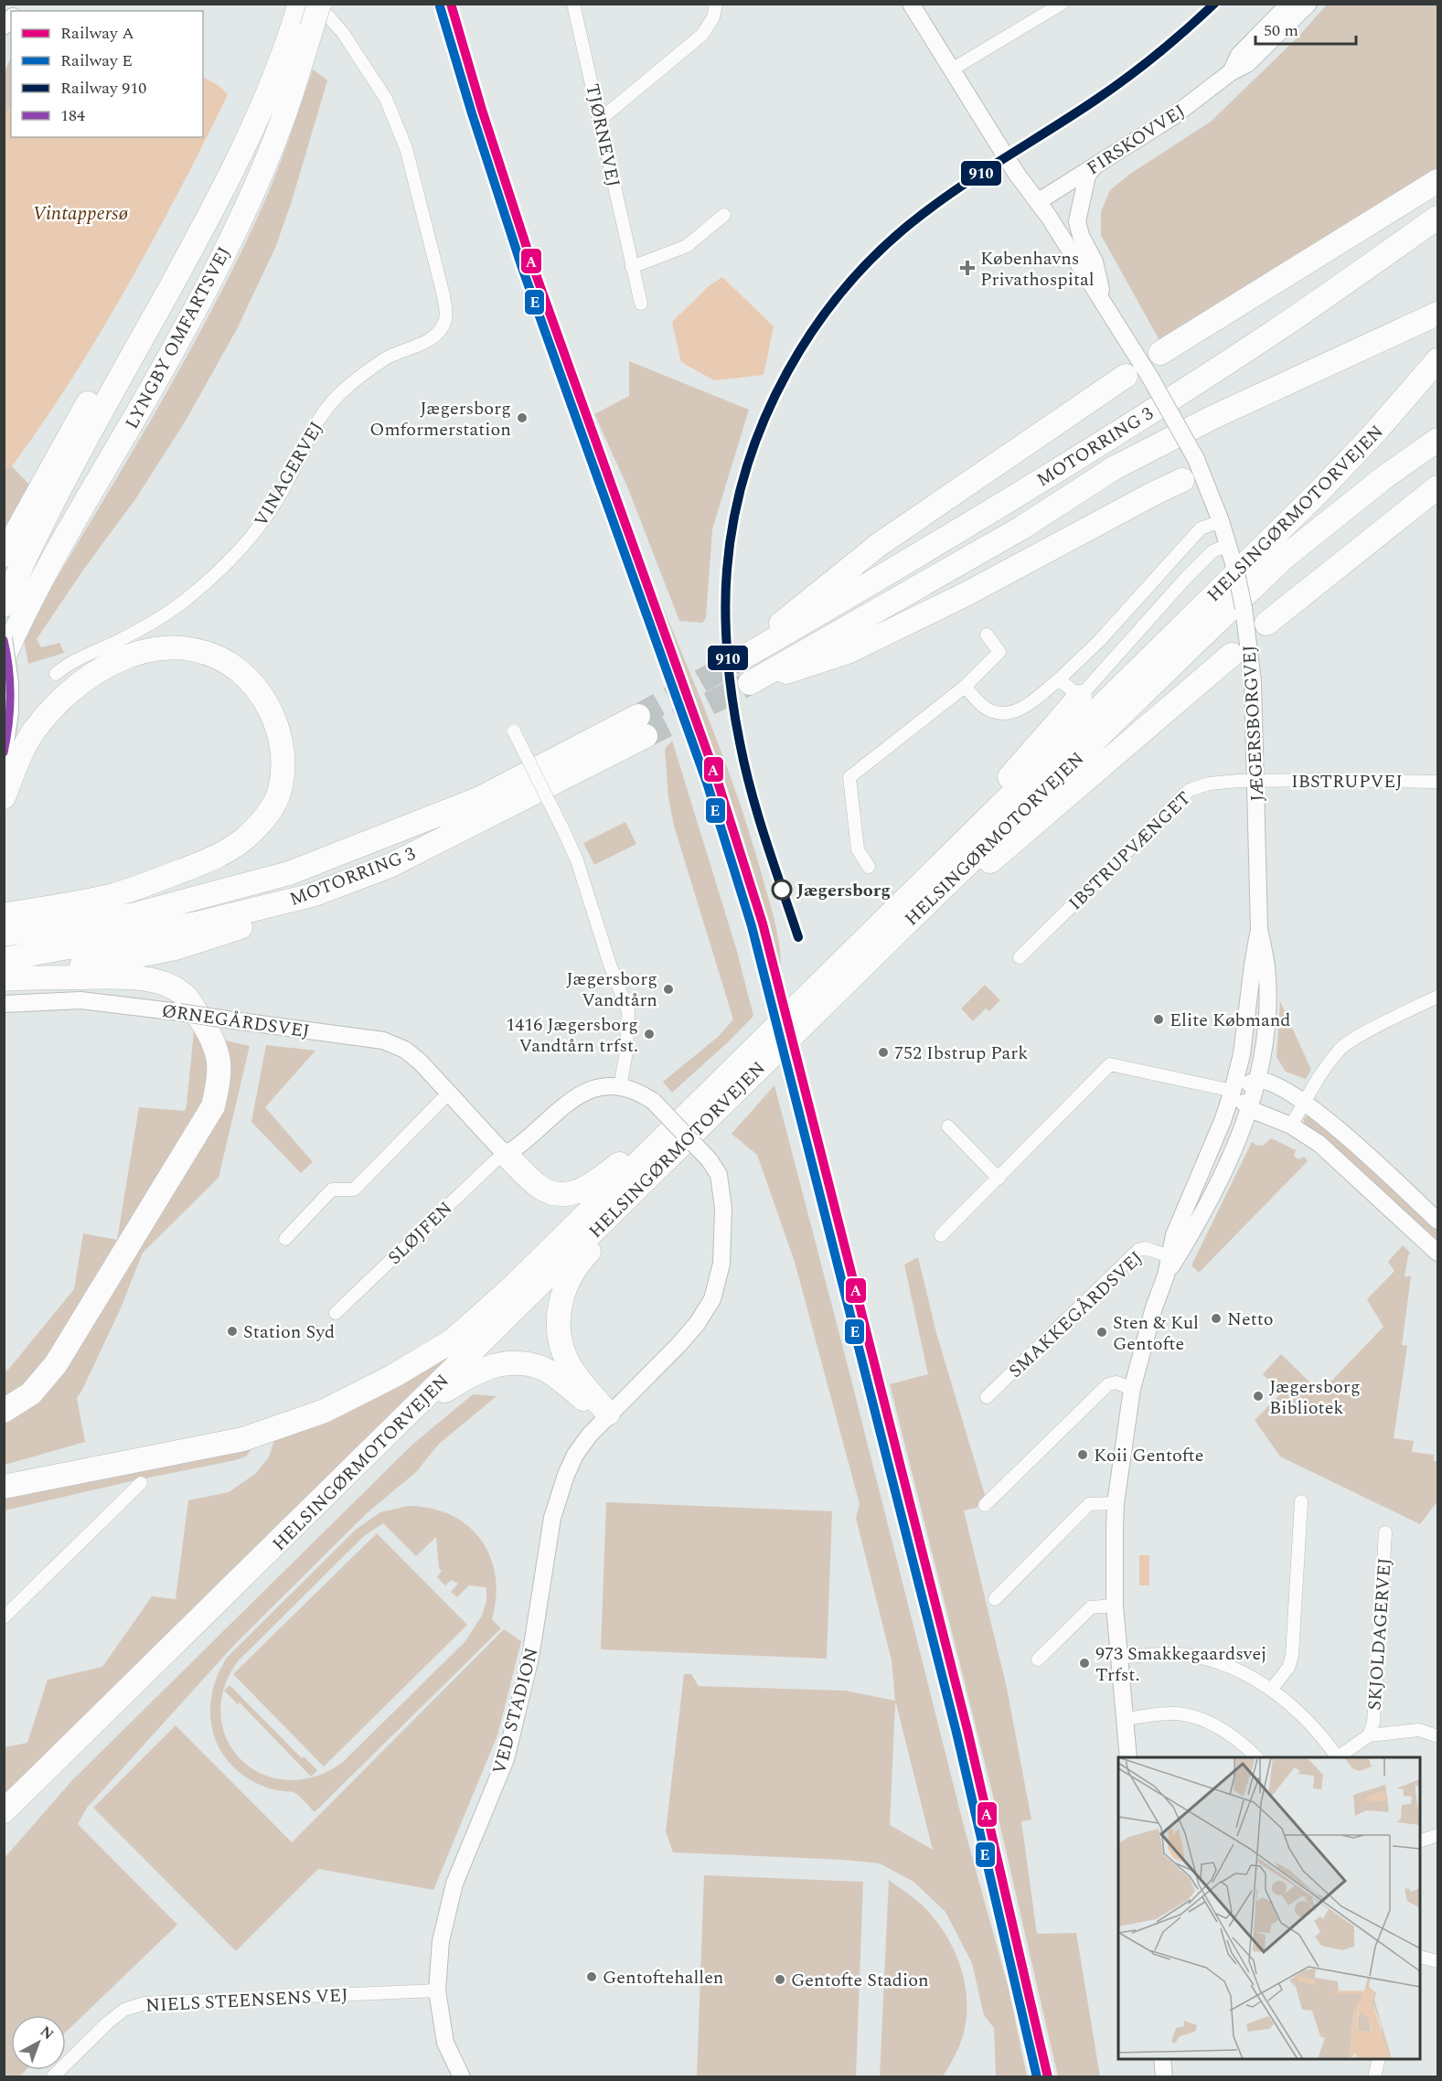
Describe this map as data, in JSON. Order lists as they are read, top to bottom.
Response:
{
  "streets": {
    "highway": ["LYNGBY OMFARTSVEJ", "MOTORRING 3", "HELSINGØRMOTORVEJEN"],
    "street": [
      "TJØRNEVEJ",
      "FIRSKOVVEJ",
      "VINAGERVEJ",
      "JÆGERSBORGVEJ",
      "IBSTRUPVEJ",
      "IBSTRUPVÆNGET",
      "ØRNEGÅRDSVEJ",
      "SLØJFEN",
      "SMAKKEGÅRDSVEJ",
      "SKJOLDAGERVEJ",
      "VED STADION",
      "NIELS STEENSENS VEJ"
    ]
  },
  "crossings": [
    ["FIRSKOVVEJ", "JÆGERSBORGVEJ"],
    ["LYNGBY OMFARTSVEJ", "VINAGERVEJ"],
    ["MOTORRING 3", "JÆGERSBORGVEJ"],
    ["JÆGERSBORGVEJ", "IBSTRUPVEJ"],
    ["JÆGERSBORGVEJ", "IBSTRUPVÆNGET"],
    ["JÆGERSBORGVEJ", "SMAKKEGÅRDSVEJ"],
    ["IBSTRUPVEJ", "IBSTRUPVÆNGET"],
    ["ØRNEGÅRDSVEJ", "SLØJFEN"],
    ["SMAKKEGÅRDSVEJ", "SKJOLDAGERVEJ"],
    ["VED STADION", "NIELS STEENSENS VEJ"]
  ],
  "water": ["Vintappersø"],
  "places": {
    "health": ["Københavns Privathospital"],
    "other": [
      "Jægersborg Omformerstation",
      "Jægersborg",
      "Jægersborg Vandtårn",
      "Elite Købmand",
      "1416 Jægersborg Vandtårn trfst.",
      "752 Ibstrup Park",
      "Netto",
      "Station Syd",
      "Sten & Kul Gentofte",
      "Jægersborg Bibliotek",
      "Koii Gentofte",
      "973 Smakkegaardsvej Trfst.",
      "Gentoftehallen",
      "Gentofte Stadion"
    ]
  },
  "lines": [
    "rail line A",
    "rail line 910",
    "rail line E",
    "transit line 184"
  ],
  "legend": [
    "Railway A",
    "Railway E",
    "Railway 910",
    "184"
  ],
  "scale_bar": "50 m",
  "north": "top right"
}
